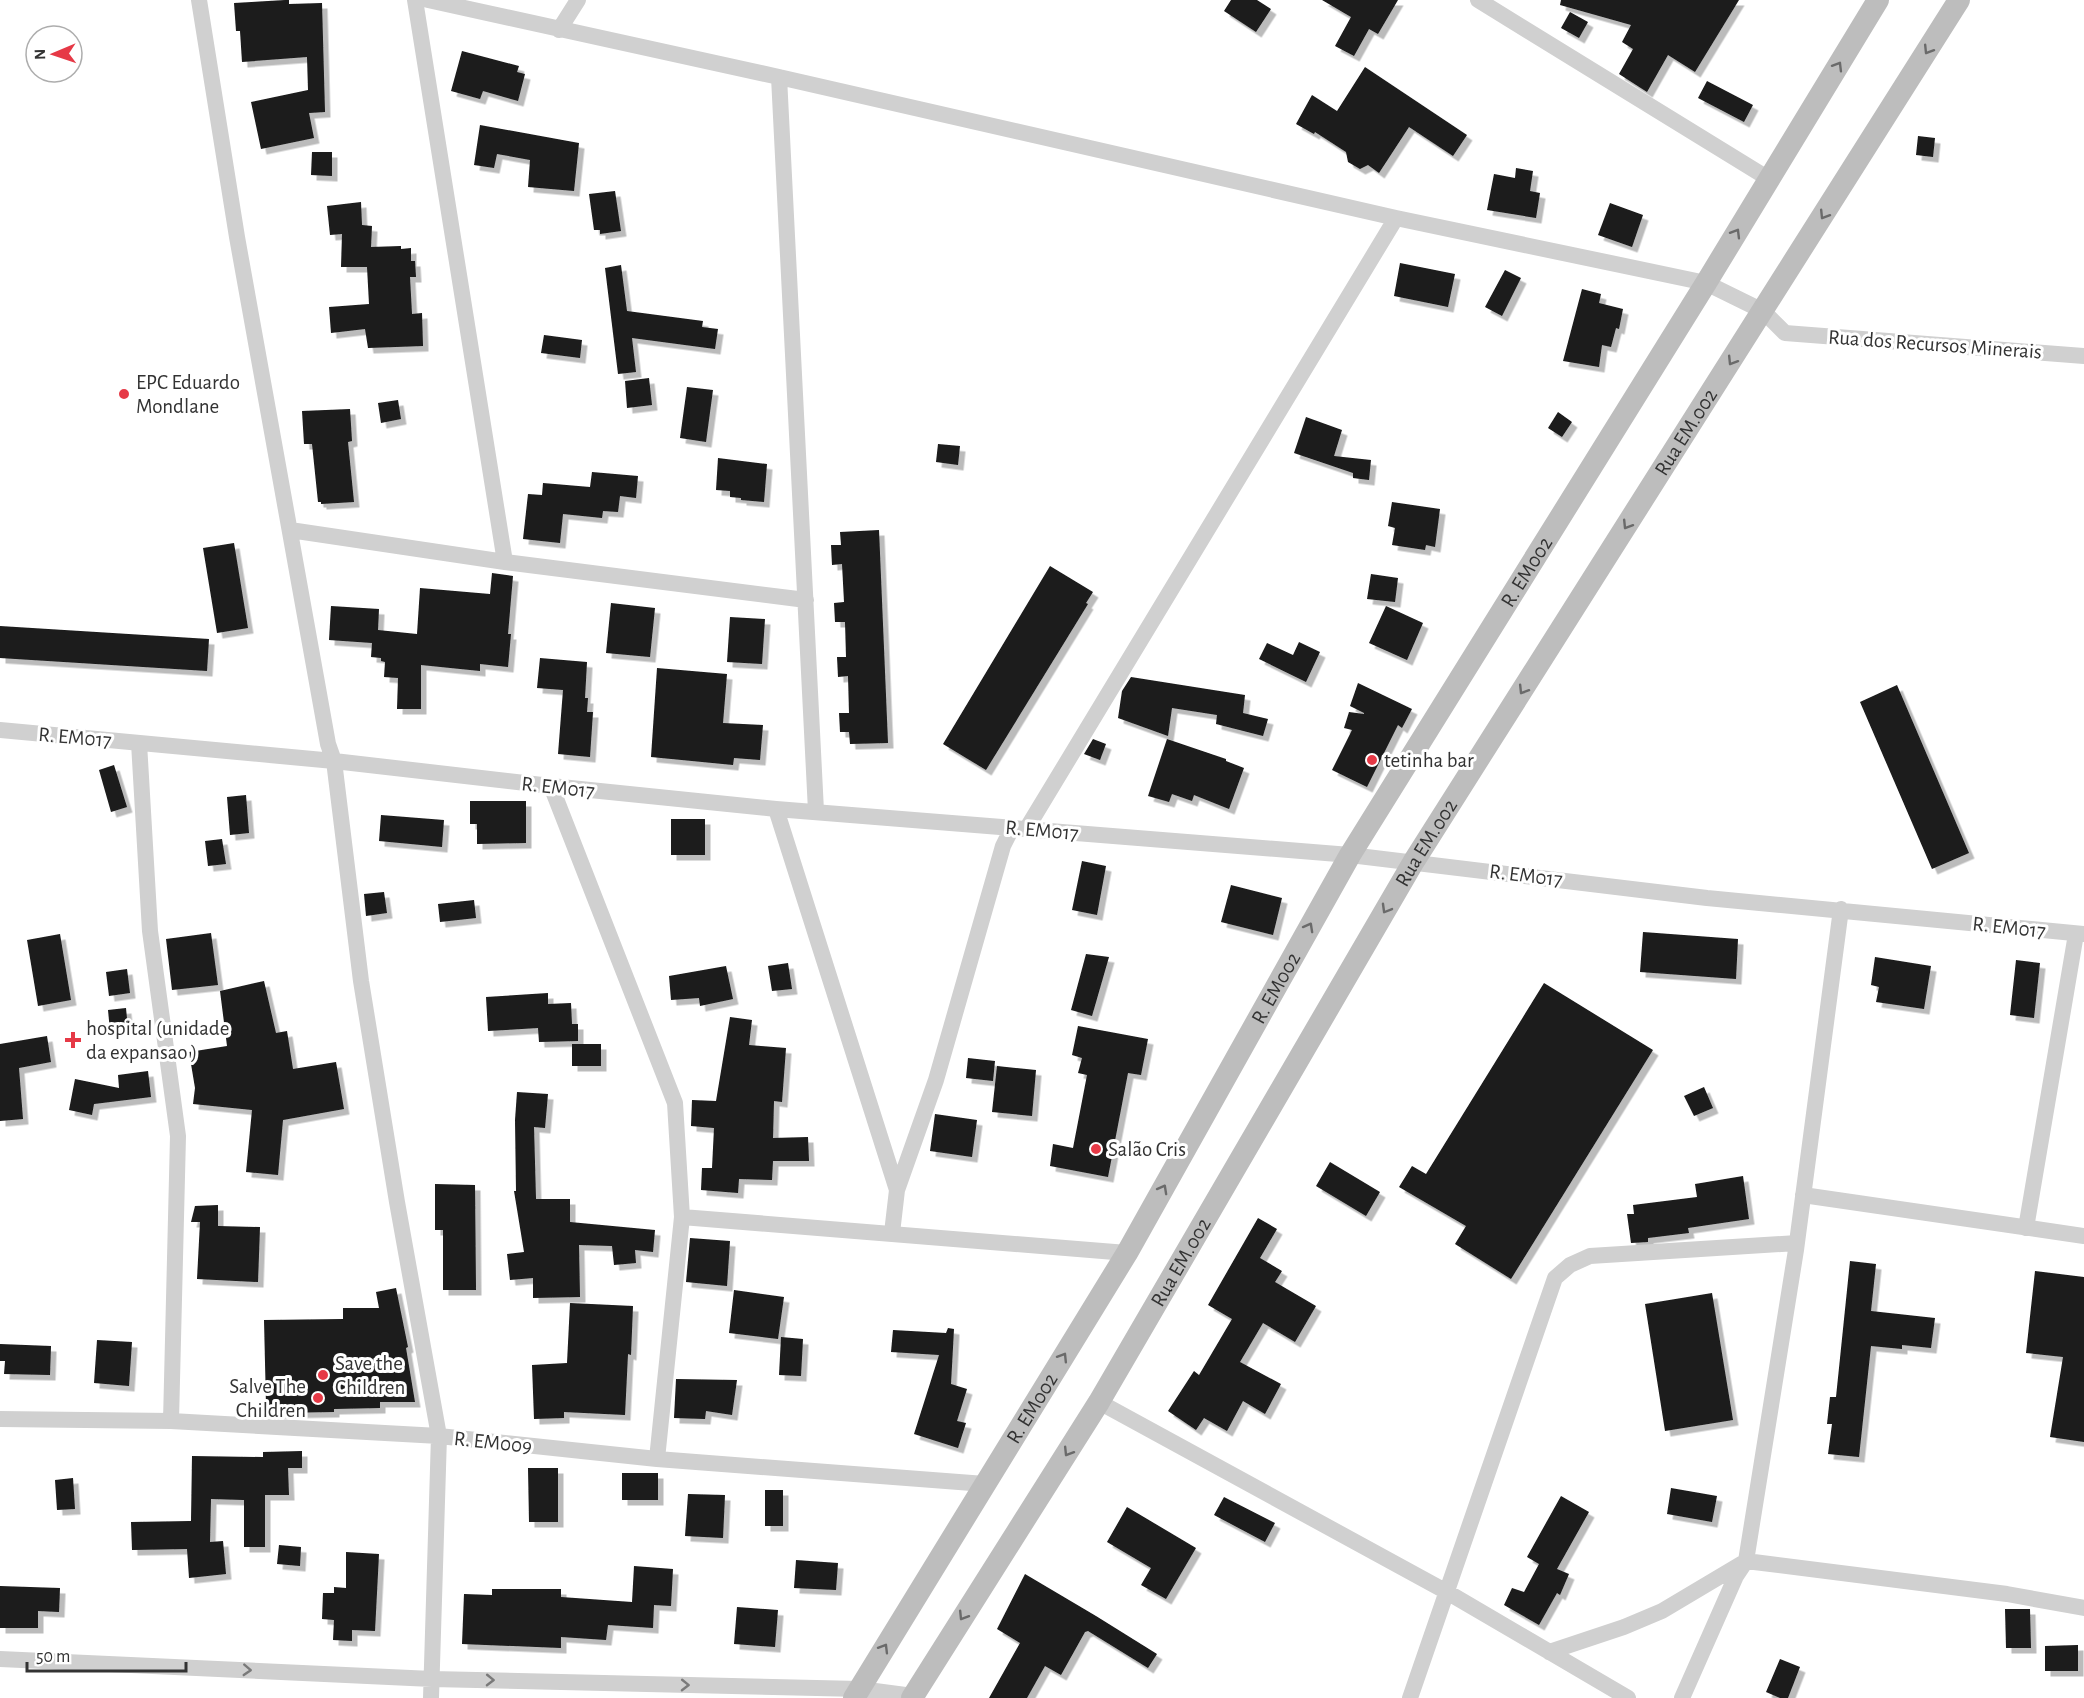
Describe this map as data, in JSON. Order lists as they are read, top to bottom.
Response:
{
  "streets": {
    "street": [
      "Rua dos Recursos Minerais",
      "Rua EM.002",
      "R. EM002",
      "R. EM017",
      "R. EM009"
    ]
  },
  "crossings": [
    ["Rua dos Recursos Minerais", "Rua EM.002"],
    ["Rua EM.002", "R. EM017"],
    ["R. EM002", "R. EM017"],
    ["R. EM002", "R. EM009"]
  ],
  "one_way": ["Rua EM.002", "R. EM002"],
  "places": {
    "other": [
      "EPC Eduardo Mondlane",
      "tetinha bar",
      "Salão Cris",
      "Save the Children",
      "Salve The Children"
    ],
    "health": ["hospital (unidade da expansao )"]
  },
  "scale_bar": "50 m",
  "north": "left"
}
